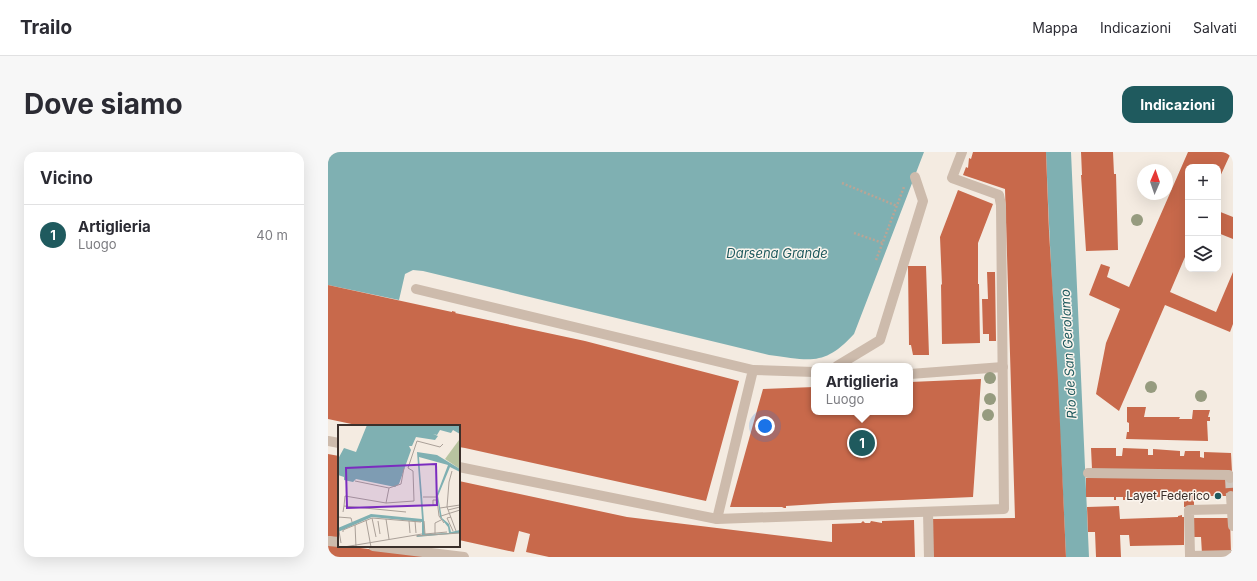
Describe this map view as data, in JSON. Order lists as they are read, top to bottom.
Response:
{
  "water": ["Darsena Grande", "Rio de San Gerolamo"],
  "places": ["Layet Federico"],
  "north": "top",
  "page": {
    "header": "Trailo",
    "nav": ["Mappa", "Indicazioni", "Salvati"],
    "buttons": "Indicazioni",
    "title": "Dove siamo",
    "heading": "Vicino",
    "map_buttons": ["+", "−"],
    "list": [
      {
        "mark": "1",
        "name": "Artiglieria",
        "note": "Luogo",
        "value": "40 m"
      }
    ],
    "popup": ["Artiglieria", "Luogo"],
    "pins": "1"
  }
}
